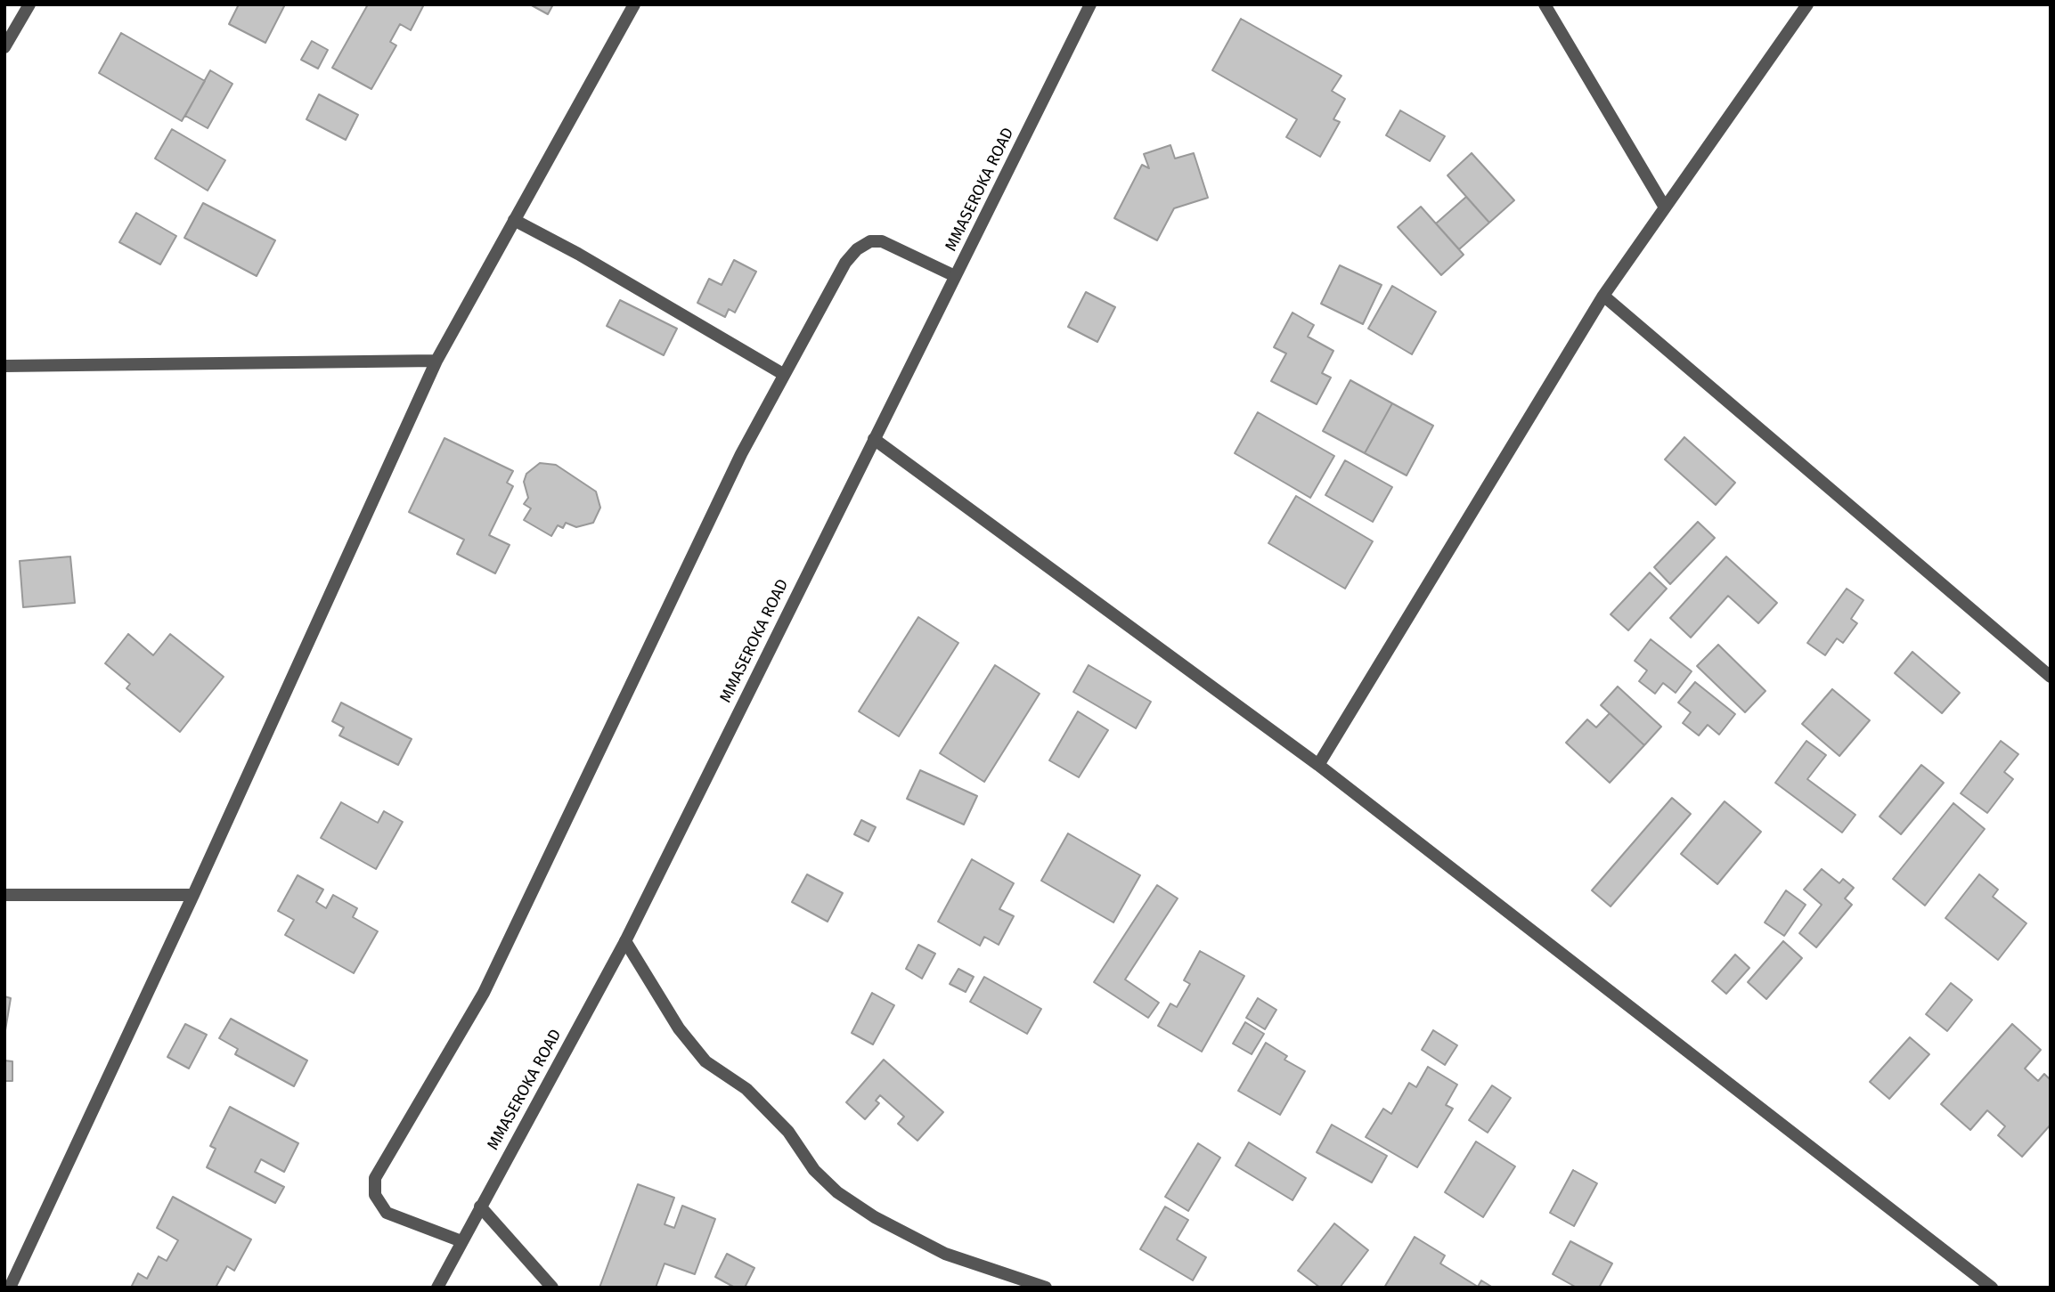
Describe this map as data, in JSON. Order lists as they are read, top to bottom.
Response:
{
  "streets": {
    "street": ["MMASEROKA ROAD"]
  }
}
